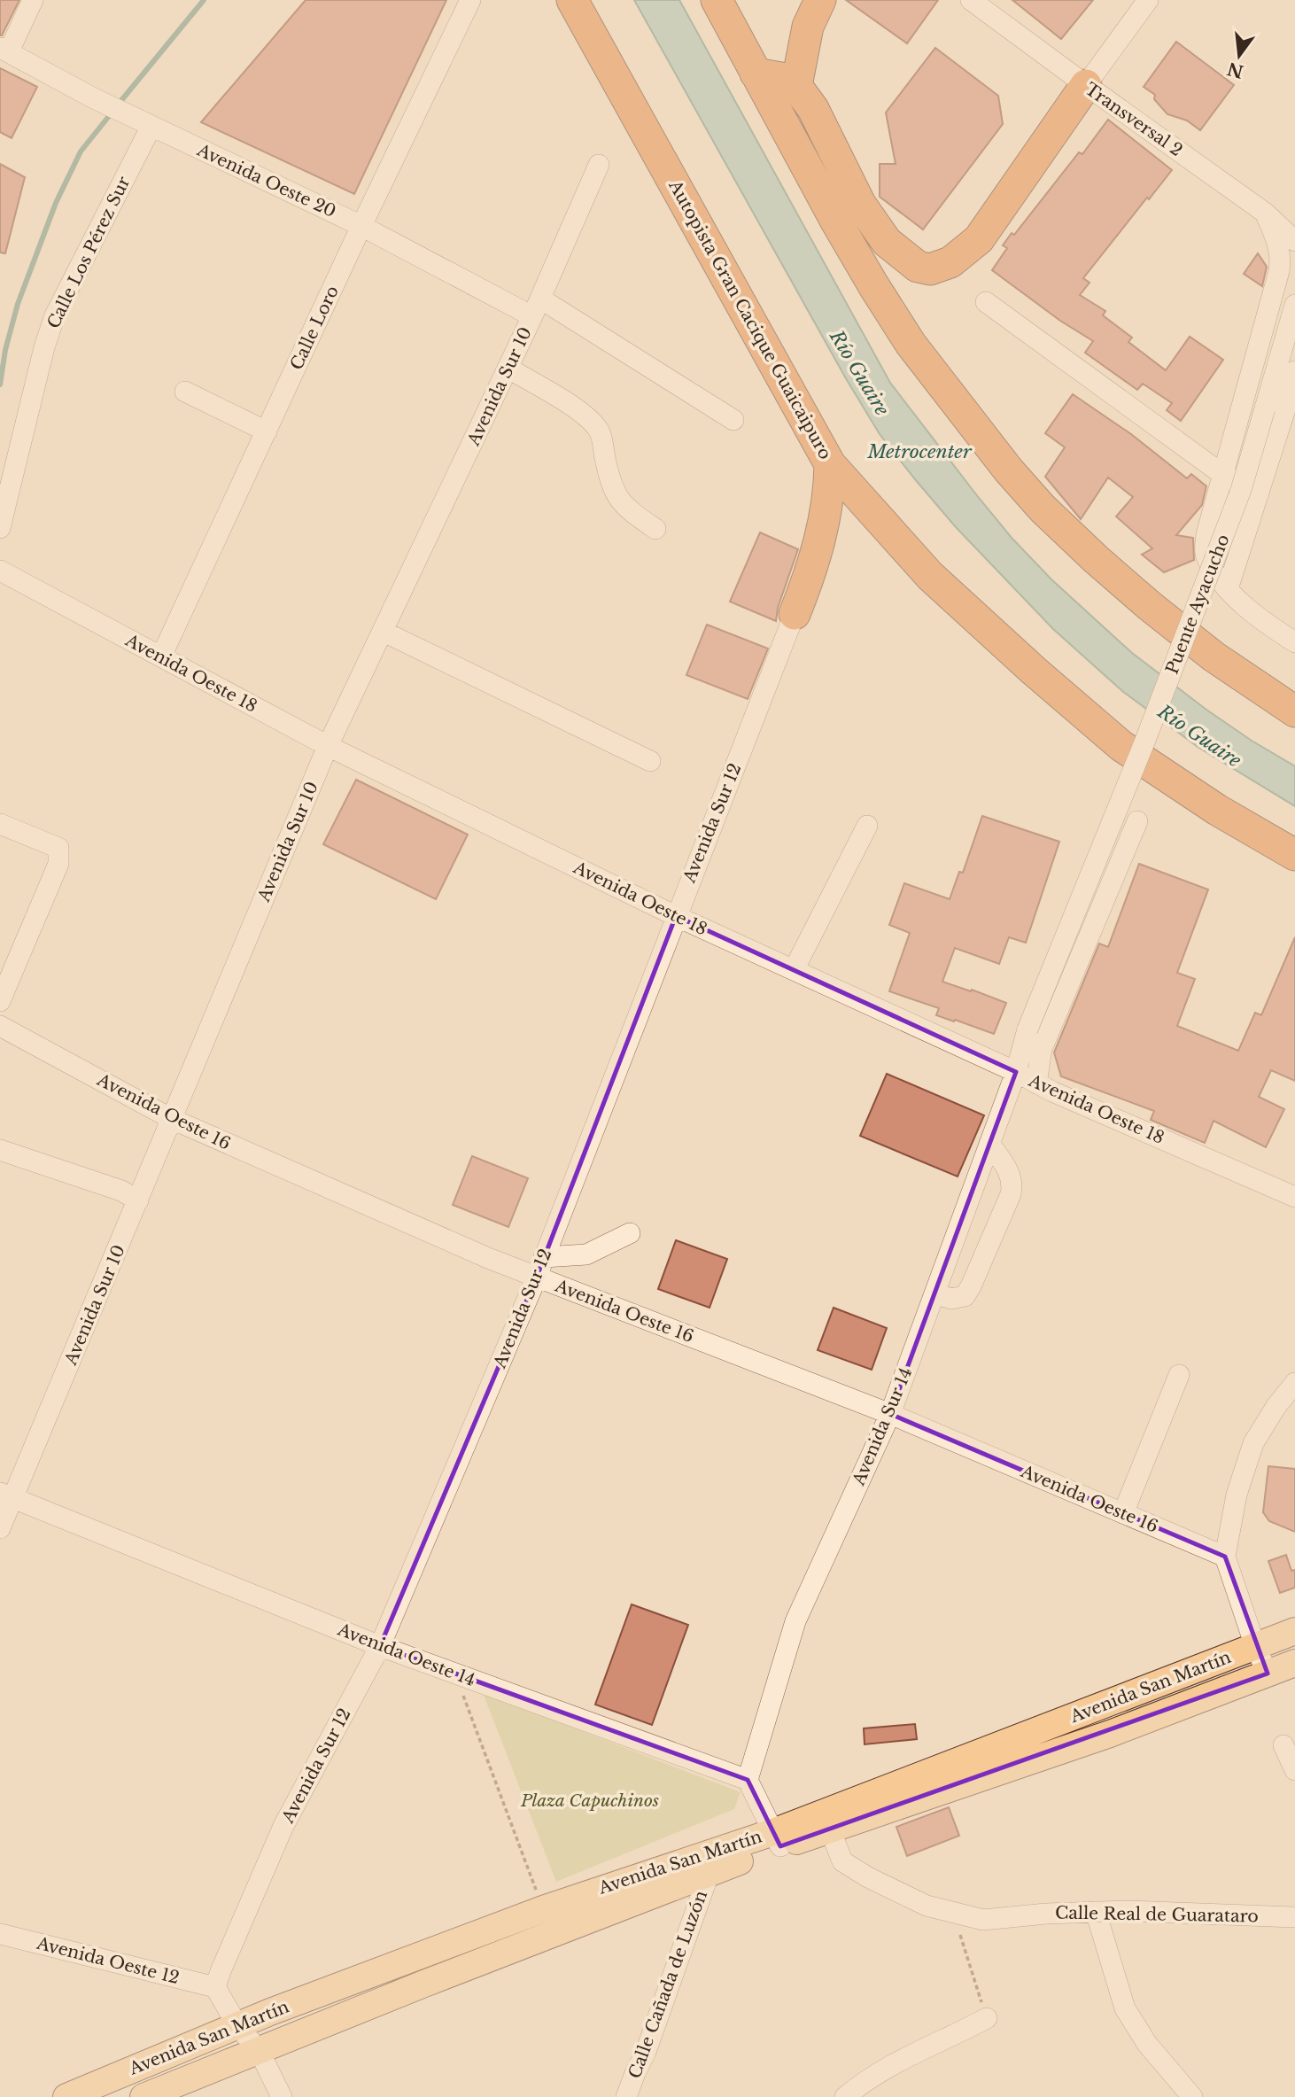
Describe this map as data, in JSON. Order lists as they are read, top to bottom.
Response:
{
  "streets": {
    "highway": ["Autopista Gran Cacique Guaicaipuro"],
    "main road": ["Avenida San Martín"],
    "street": [
      "Transversal 2",
      "Avenida Oeste 20",
      "Calle Los Pérez Sur",
      "Calle Loro",
      "Avenida Sur 10",
      "Puente Ayacucho",
      "Avenida Oeste 18",
      "Avenida Sur 12",
      "Avenida Oeste 16",
      "Avenida Sur 14",
      "Avenida Oeste 14",
      "Calle Real de Guarataro",
      "Avenida Oeste 12",
      "Calle Cañada de Luzón"
    ]
  },
  "crossings": [
    ["Avenida Oeste 20", "Calle Los Pérez Sur"],
    ["Avenida Oeste 20", "Calle Loro"],
    ["Avenida Oeste 20", "Avenida Sur 10"],
    ["Calle Loro", "Avenida Oeste 18"],
    ["Avenida Sur 10", "Avenida Oeste 18"],
    ["Avenida Sur 10", "Avenida Oeste 16"],
    ["Avenida Sur 10", "Avenida Oeste 14"],
    ["Puente Ayacucho", "Avenida Oeste 18"],
    ["Puente Ayacucho", "Avenida Sur 14"],
    ["Avenida Oeste 18", "Avenida Sur 12"],
    ["Avenida Oeste 18", "Avenida Sur 14"],
    ["Avenida Sur 12", "Avenida Oeste 16"],
    ["Avenida Sur 12", "Avenida Oeste 14"],
    ["Avenida Sur 12", "Avenida Oeste 12"],
    ["Avenida Oeste 16", "Avenida Sur 14"],
    ["Avenida Sur 14", "Avenida Oeste 14"],
    ["Avenida San Martín", "Calle Real de Guarataro"],
    ["Avenida San Martín", "Calle Cañada de Luzón"]
  ],
  "water": ["Río Guaire", "Metrocenter"],
  "parks": ["Plaza Capuchinos"],
  "north": "bottom"
}
